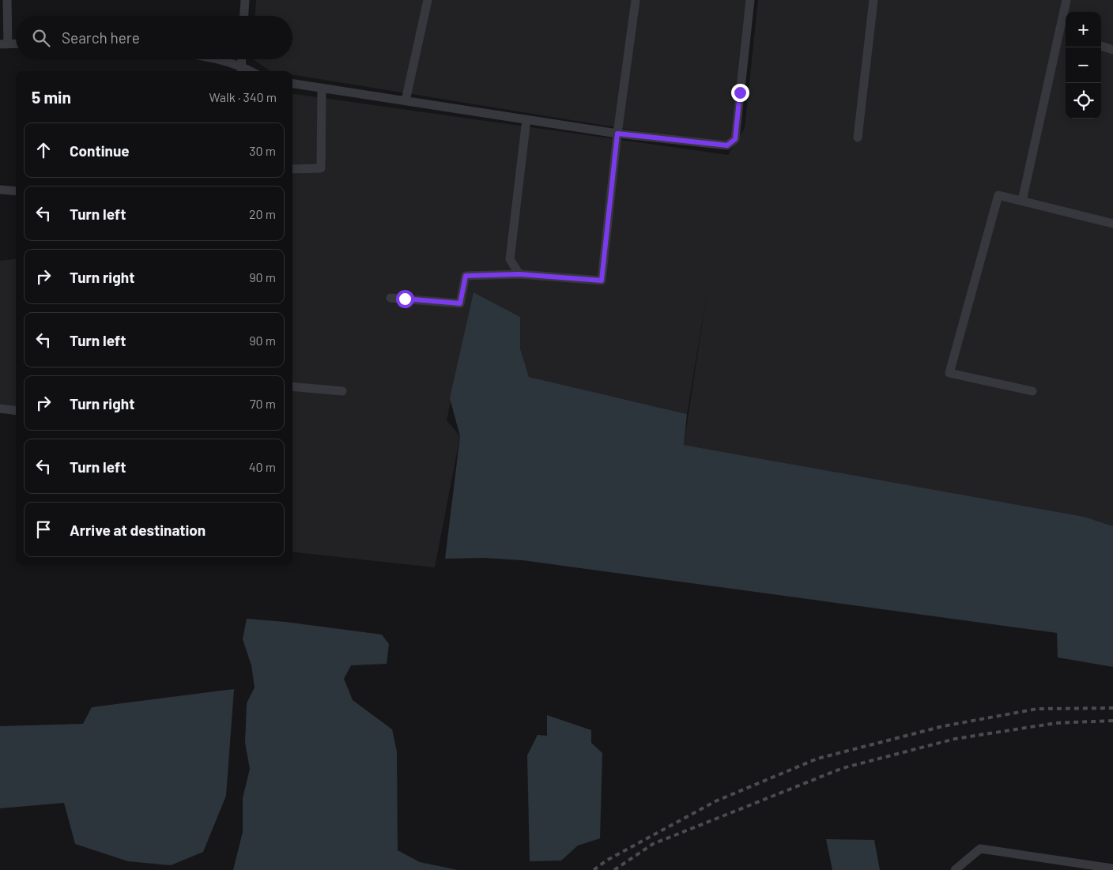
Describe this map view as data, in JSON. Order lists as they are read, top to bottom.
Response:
{
  "page": {
    "map_buttons": ["+", "−"],
    "search": "Search here",
    "heading": ["5 min", "Walk · 340 m"],
    "list": [
      ["Continue", "30 m"],
      ["Turn left", "20 m"],
      ["Turn right", "90 m"],
      ["Turn left", "90 m"],
      ["Turn right", "70 m"],
      ["Turn left", "40 m"],
      "Arrive at destination"
    ]
  }
}
